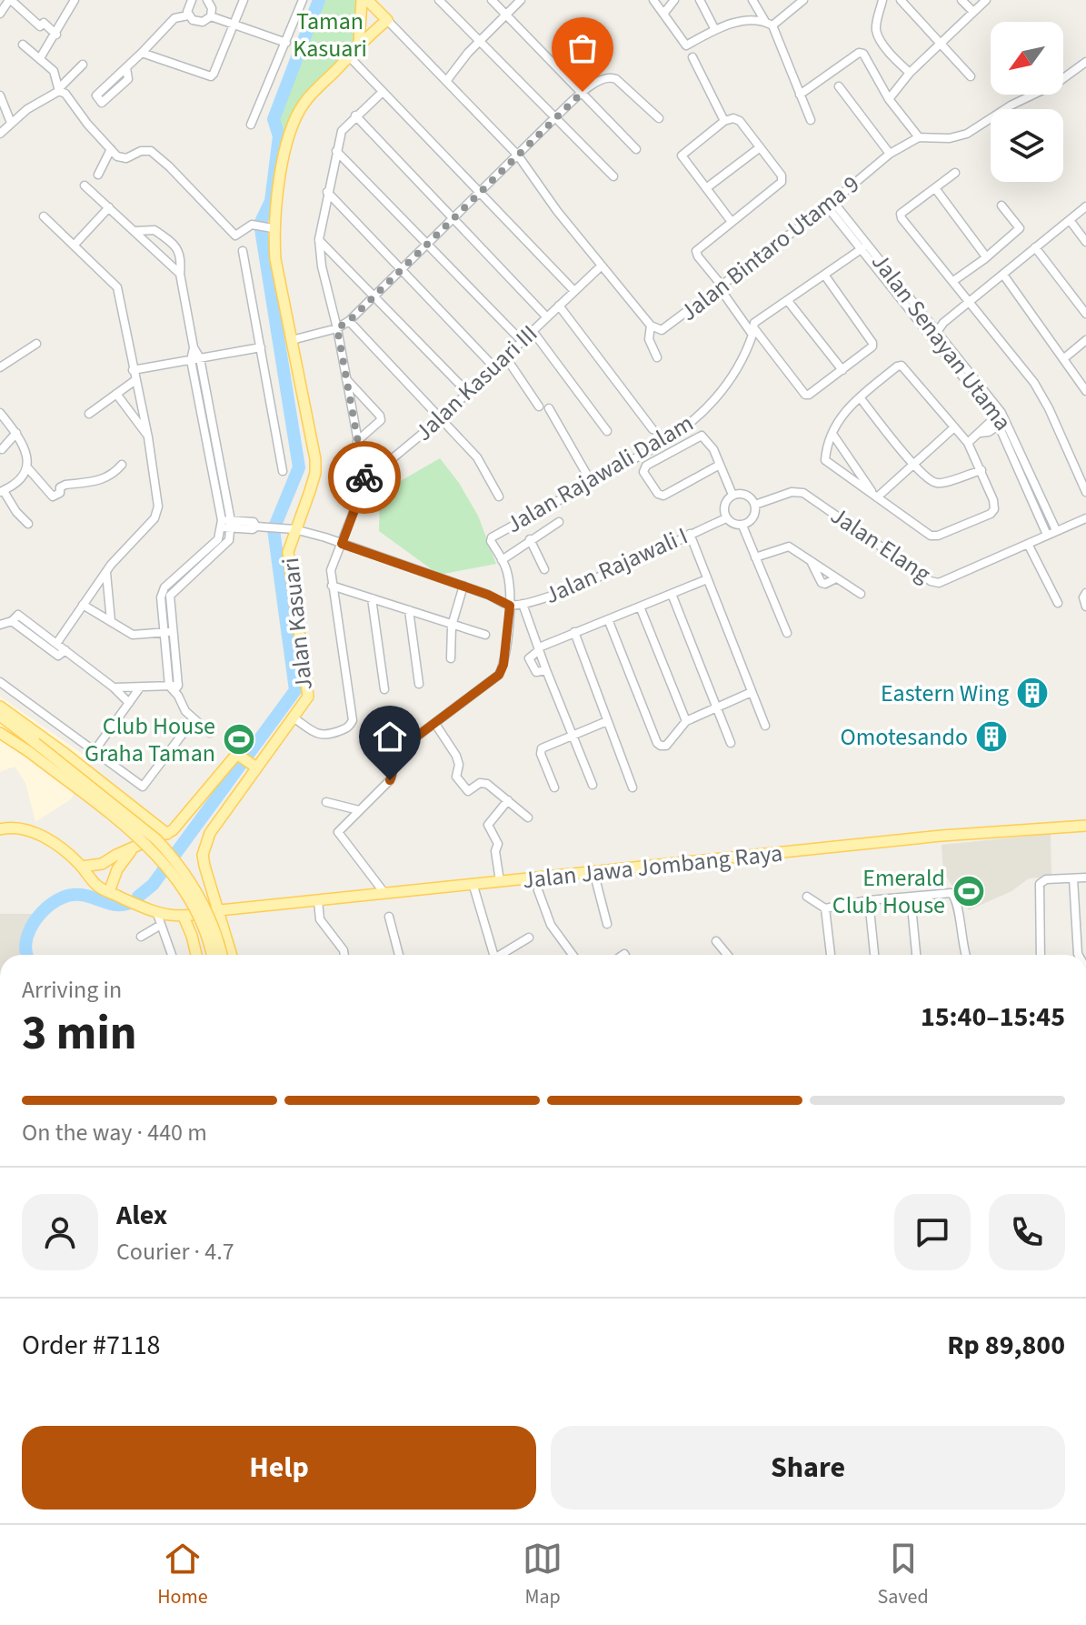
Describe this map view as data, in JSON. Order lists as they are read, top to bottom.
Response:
{
  "streets": {
    "main road": ["Jalan Bintaro Utama 9", "Jalan Kasuari", "Jalan Jawa Jombang Raya"],
    "street": [
      "Jalan Senayan Utama",
      "Jalan Kasuari III",
      "Jalan Rajawali Dalam",
      "Jalan Elang",
      "Jalan Rajawali I"
    ]
  },
  "crossings": [
    ["Jalan Bintaro Utama 9", "Jalan Senayan Utama"],
    ["Jalan Bintaro Utama 9", "Jalan Kasuari III"],
    ["Jalan Bintaro Utama 9", "Jalan Rajawali Dalam"],
    ["Jalan Bintaro Utama 9", "Jalan Kasuari"],
    ["Jalan Senayan Utama", "Jalan Elang"],
    ["Jalan Kasuari III", "Jalan Kasuari"],
    ["Jalan Rajawali Dalam", "Jalan Rajawali I"],
    ["Jalan Rajawali Dalam", "Jalan Jawa Jombang Raya"],
    ["Jalan Elang", "Jalan Rajawali I"],
    ["Jalan Kasuari", "Jalan Jawa Jombang Raya"]
  ],
  "parks": ["Taman Kasuari"],
  "places": {
    "building": ["Eastern Wing", "Omotesando"],
    "sports": ["Club House Graha Taman", "Emerald Club House"]
  },
  "north": "bottom left",
  "page": {
    "heading": ["3 min", "Arriving in", "15:40–15:45"],
    "panel": [
      "Alex",
      "Courier · 4.7",
      "Order #7118",
      "Rp 89,800"
    ],
    "bar": "On the way · 440 m",
    "buttons": ["Help", "Share"],
    "tabs": ["Home", "Map", "Saved"]
  }
}
